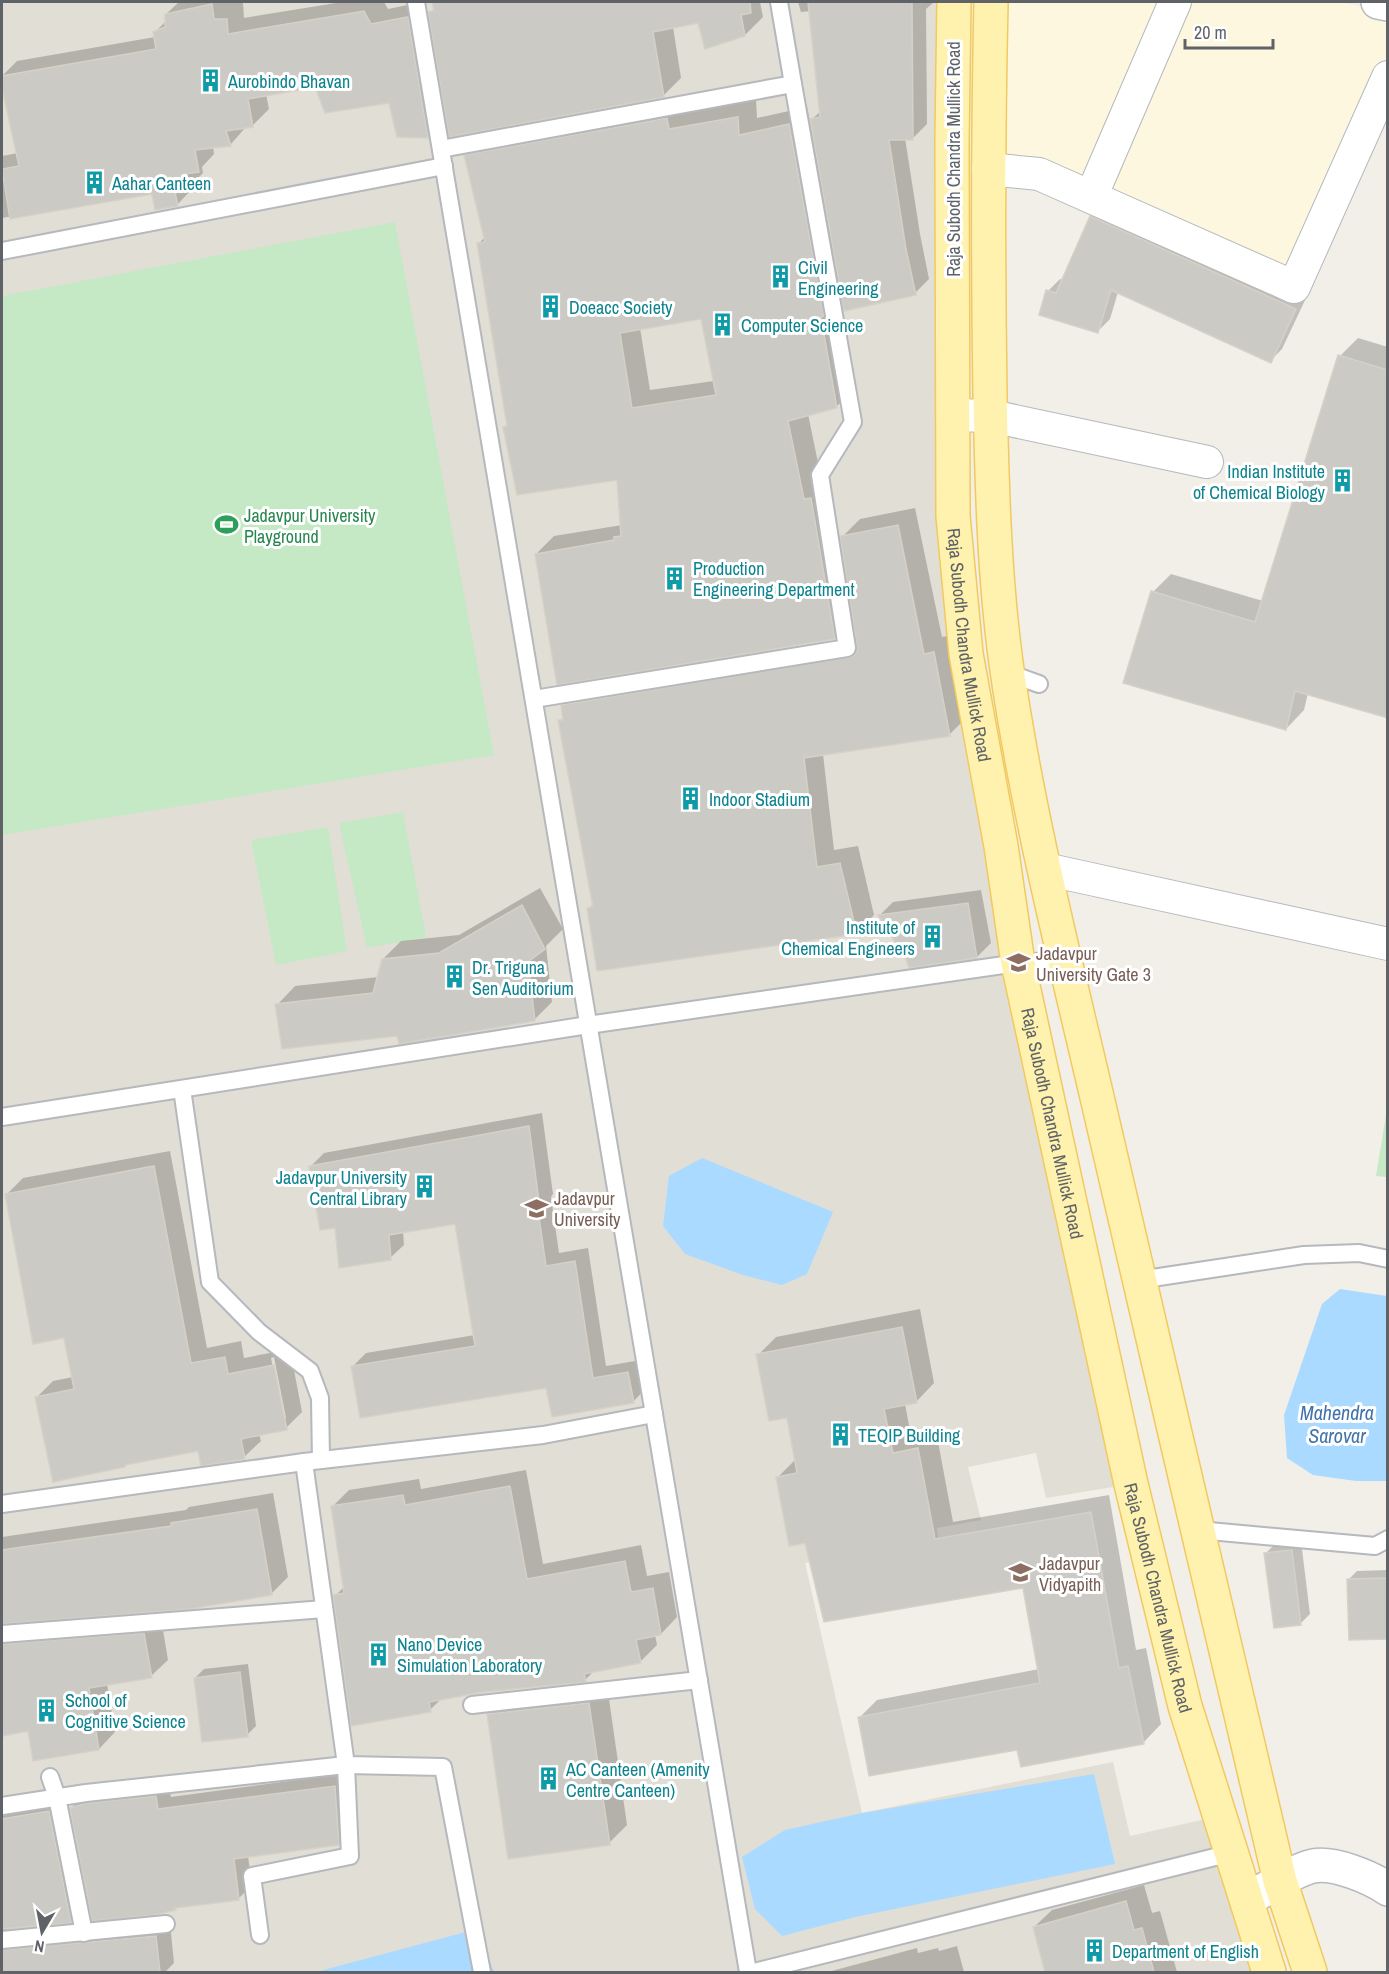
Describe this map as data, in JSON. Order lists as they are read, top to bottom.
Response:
{
  "streets": {
    "main road": ["Raja Subodh Chandra Mullick Road"]
  },
  "water": ["Mahendra Sarovar"],
  "places": {
    "building": [
      "Aurobindo Bhavan",
      "Aahar Canteen",
      "Civil Engineering",
      "Doeacc Society",
      "Computer Science",
      "Indian Institute of Chemical Biology",
      "Production Engineering Department",
      "Indoor Stadium",
      "Institute of Chemical Engineers",
      "Dr. Triguna Sen Auditorium",
      "Jadavpur University Central Library",
      "TEQIP Building",
      "Nano Device Simulation Laboratory",
      "School of Cognitive Science",
      "AC Canteen (Amenity Centre Canteen)",
      "Department of English"
    ],
    "sports": ["Jadavpur University Playground"],
    "school or university": ["Jadavpur University Gate 3", "Jadavpur University", "Jadavpur Vidyapith"]
  },
  "scale_bar": "20 m",
  "north": "bottom"
}
